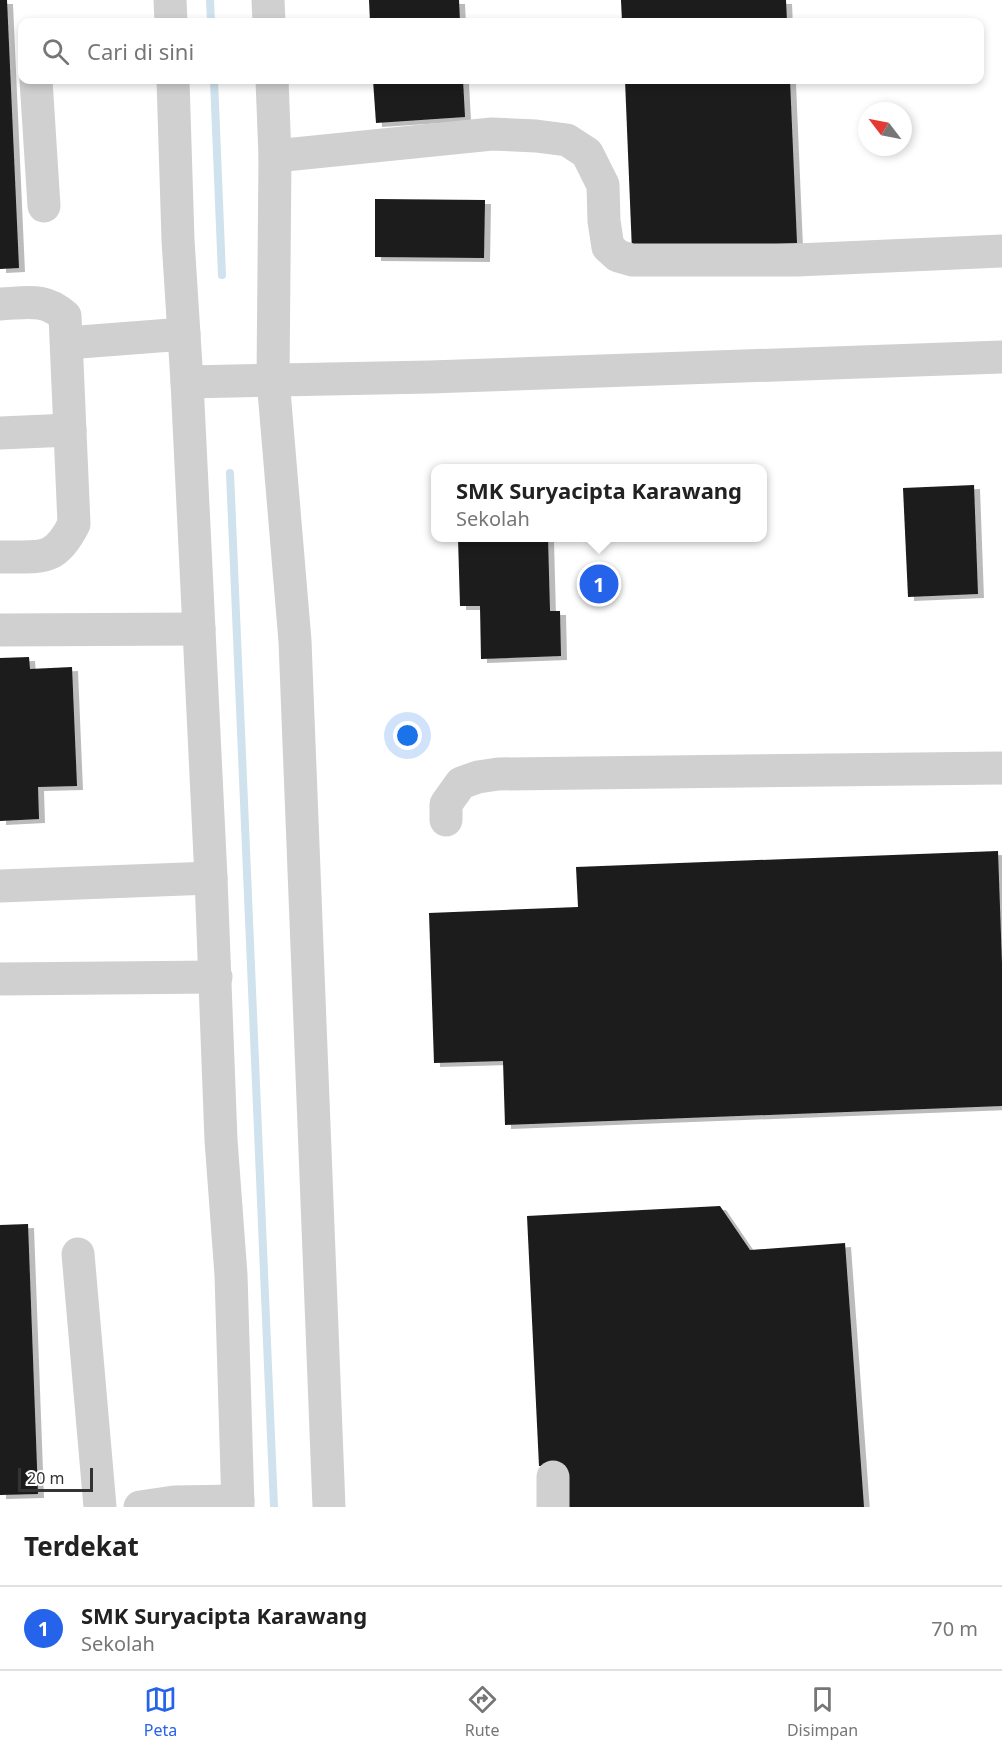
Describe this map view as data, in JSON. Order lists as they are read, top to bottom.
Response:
{
  "scale_bar": "20 m",
  "north": "top left",
  "page": {
    "search": "Cari di sini",
    "popup": ["SMK Suryacipta Karawang", "Sekolah"],
    "pins": "1",
    "scale": "20 m",
    "heading": "Terdekat",
    "list": [
      {
        "mark": "1",
        "name": "SMK Suryacipta Karawang",
        "note": "Sekolah",
        "value": "70 m"
      }
    ],
    "nav": ["Peta", "Rute", "Disimpan"]
  }
}
